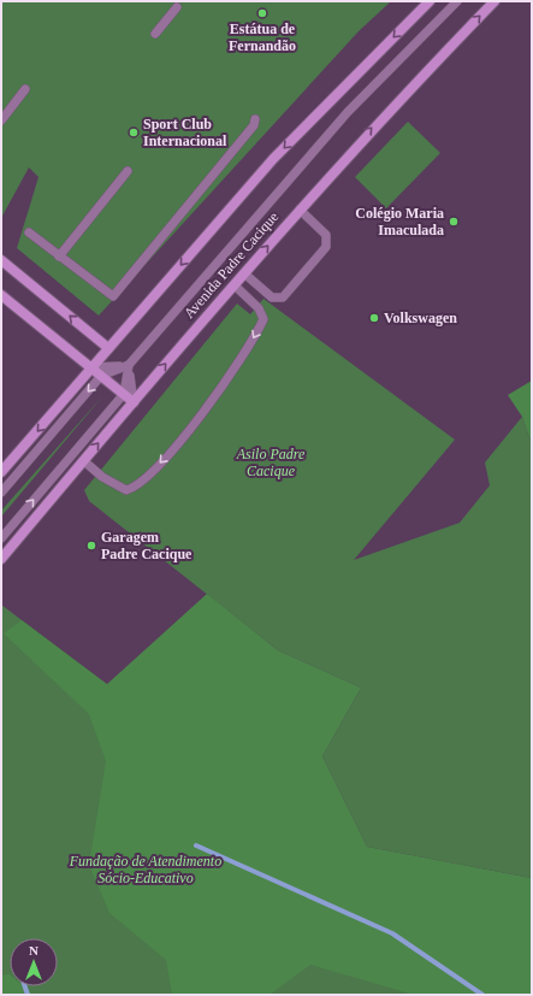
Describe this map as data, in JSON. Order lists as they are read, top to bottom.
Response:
{
  "streets": {
    "main road": ["Avenida Padre Cacique"]
  },
  "parks": ["Asilo Padre Cacique", "Fundação de Atendimento Sócio-Educativo"],
  "places": [
    "Estátua de Fernandão",
    "Sport Club Internacional",
    "Colégio Maria Imaculada",
    "Volkswagen",
    "Garagem Padre Cacique"
  ],
  "north": "top"
}
